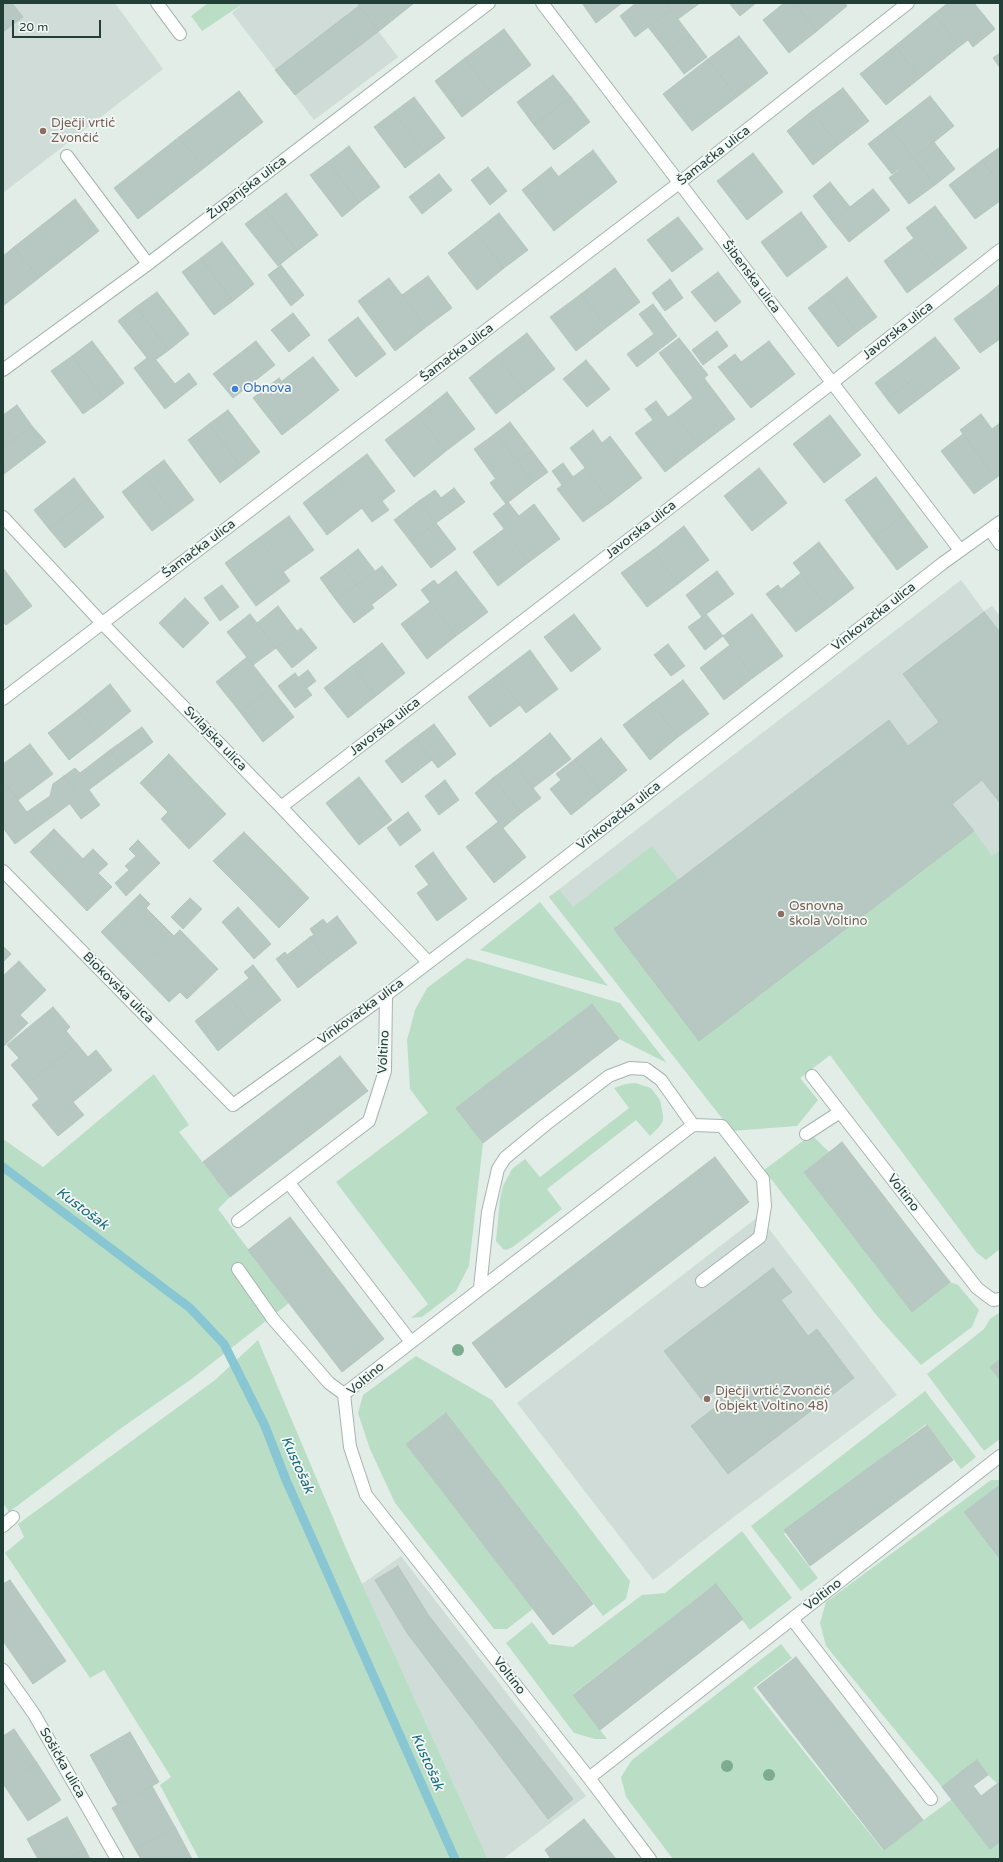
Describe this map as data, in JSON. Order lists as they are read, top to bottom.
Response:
{
  "streets": {
    "street": [
      "Šamačka ulica",
      "Županjska ulica",
      "Šibenska ulica",
      "Javorska ulica",
      "Vinkovačka ulica",
      "Svilajska ulica",
      "Biokovska ulica",
      "Voltino",
      "Sošička ulica"
    ]
  },
  "crossings": [
    ["Šamačka ulica", "Šibenska ulica"],
    ["Šamačka ulica", "Svilajska ulica"],
    ["Šibenska ulica", "Javorska ulica"],
    ["Šibenska ulica", "Vinkovačka ulica"],
    ["Javorska ulica", "Svilajska ulica"],
    ["Vinkovačka ulica", "Svilajska ulica"],
    ["Vinkovačka ulica", "Biokovska ulica"],
    ["Vinkovačka ulica", "Voltino"]
  ],
  "water": ["Kustošak"],
  "places": [
    "Dječji vrtić Zvončić",
    "Obnova",
    "Osnovna škola Voltino",
    "Dječji vrtić Zvončić (objekt Voltino 48)"
  ],
  "scale_bar": "20 m"
}
